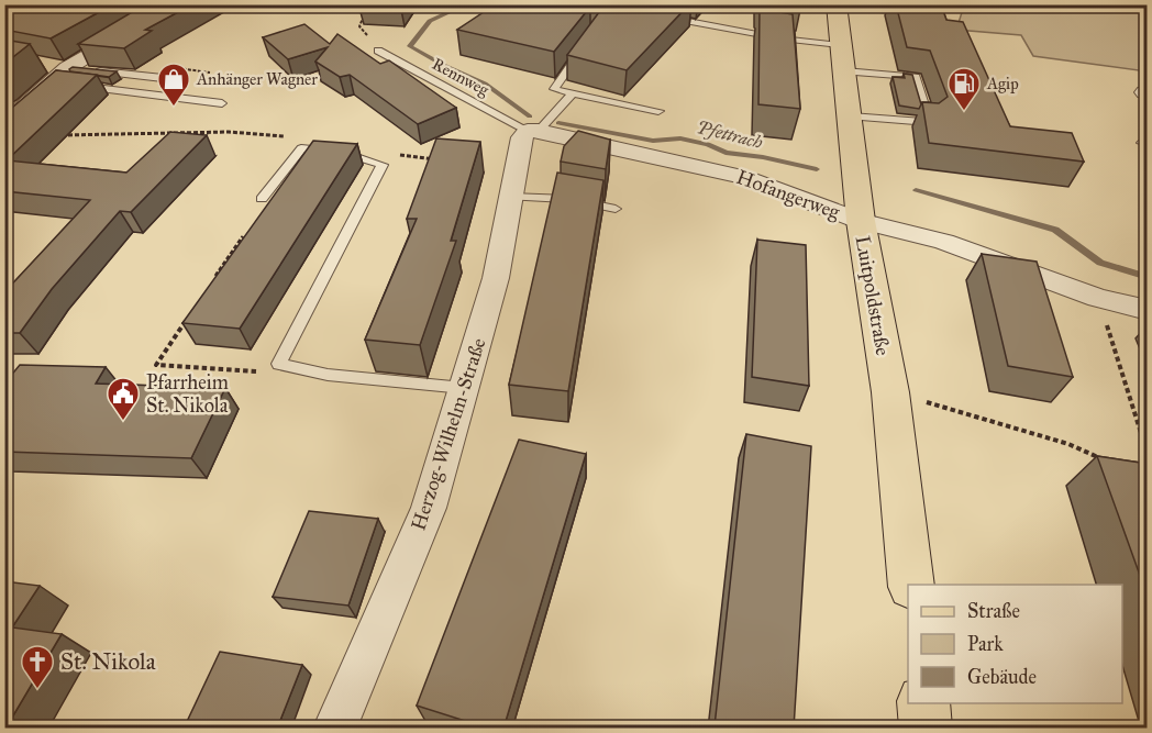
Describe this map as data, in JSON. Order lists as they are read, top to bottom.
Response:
{
  "streets": {
    "main road": ["Luitpoldstraße"],
    "street": ["Hofangerweg", "Herzog-Wilhelm-Straße"],
    "lane": ["Rennweg"]
  },
  "crossings": [
    ["Rennweg", "Hofangerweg"],
    ["Rennweg", "Herzog-Wilhelm-Straße"],
    ["Hofangerweg", "Luitpoldstraße"],
    ["Hofangerweg", "Herzog-Wilhelm-Straße"]
  ],
  "water": ["Pfettrach"],
  "places": {
    "shop": ["Anhänger Wagner"],
    "fuel station": ["Agip"],
    "public building": ["Pfarrheim St. Nikola"],
    "church": ["St. Nikola"]
  },
  "legend": ["Straße", "Park", "Gebäude"]
}
